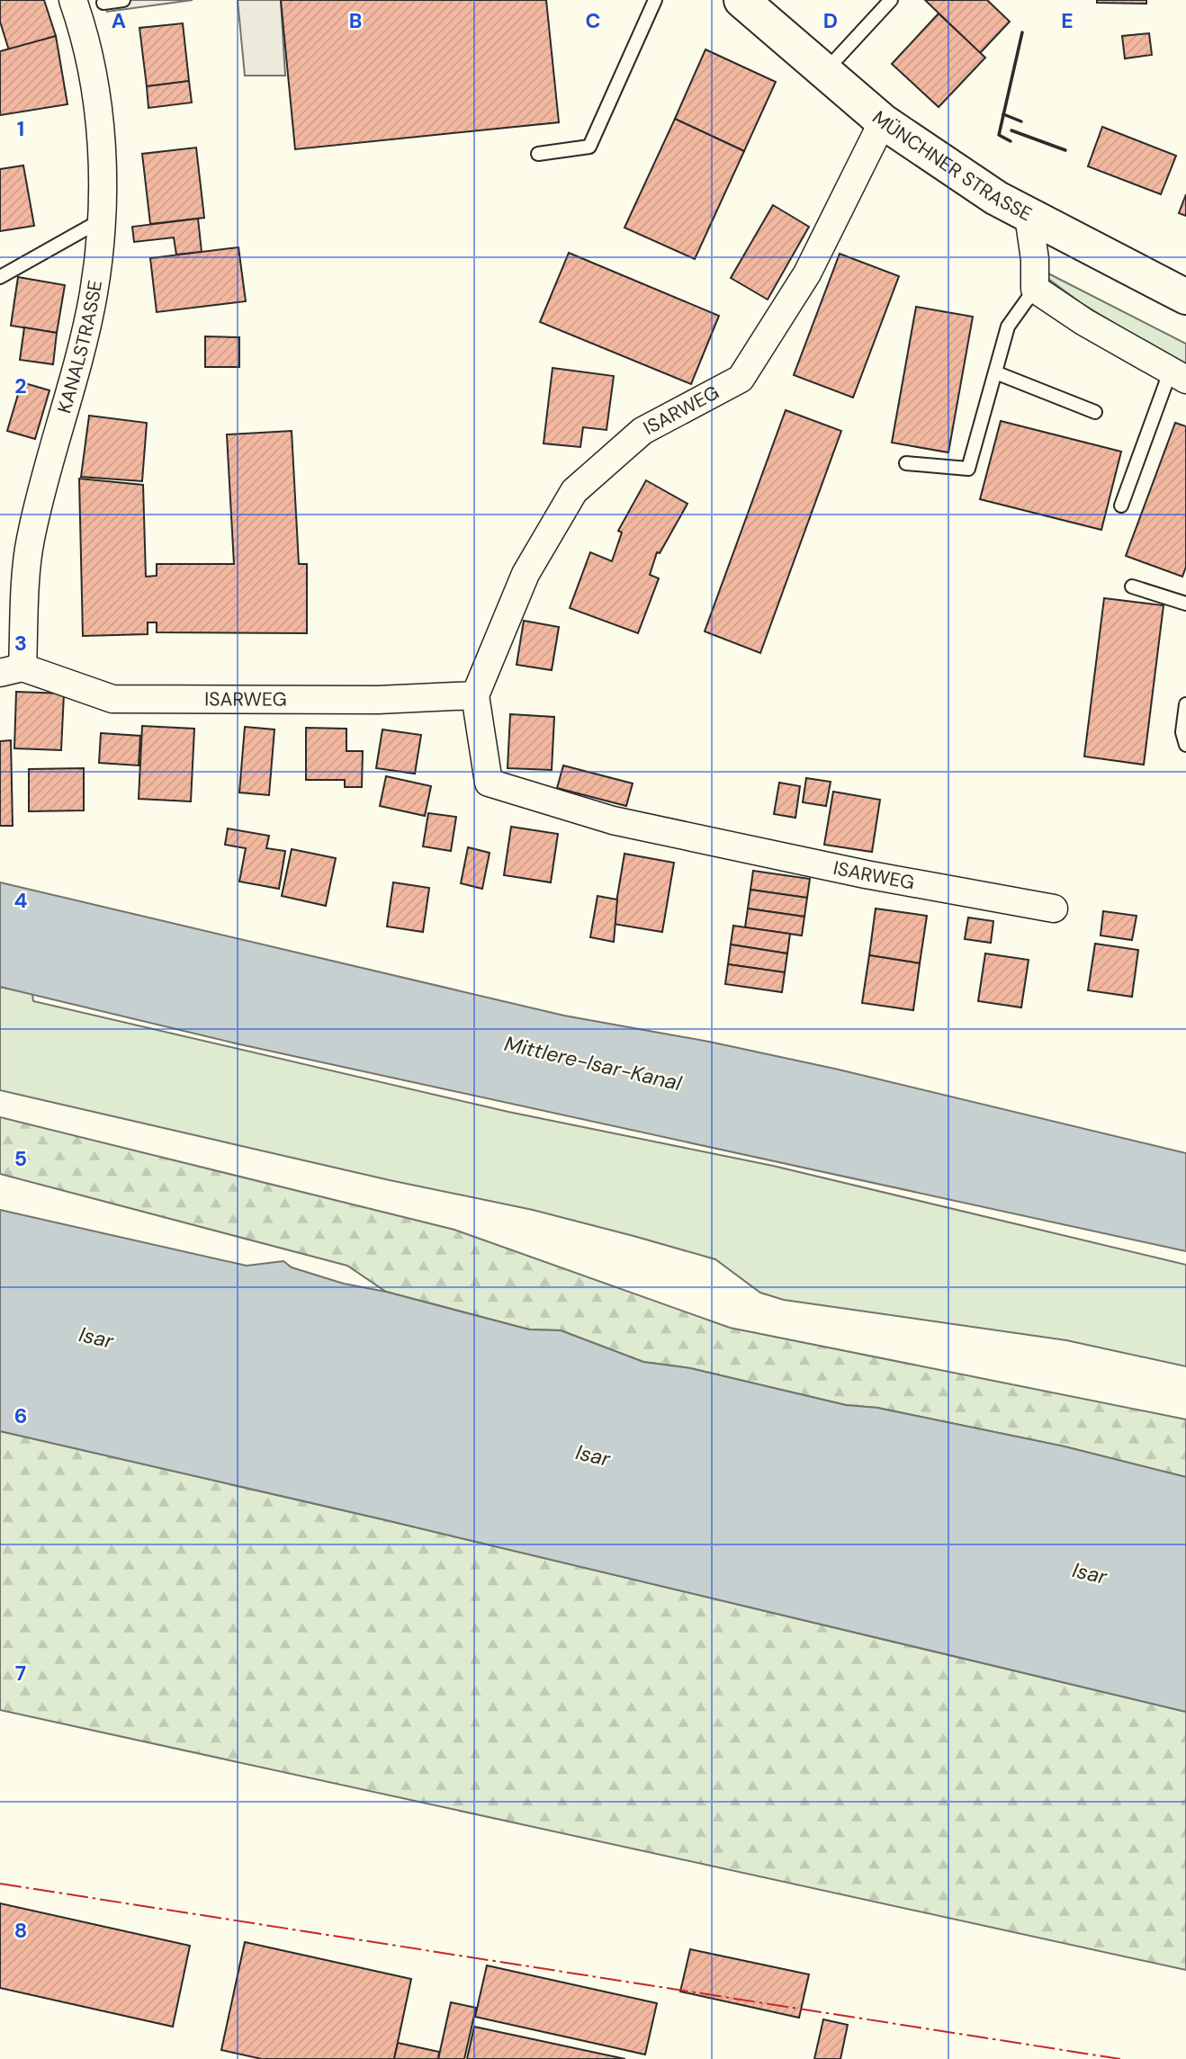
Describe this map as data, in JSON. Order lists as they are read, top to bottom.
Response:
{
  "streets": {
    "main road": ["MÜNCHNER STRASSE"],
    "street": ["KANALSTRASSE", "ISARWEG"]
  },
  "crossings": [
    ["MÜNCHNER STRASSE", "ISARWEG"],
    ["KANALSTRASSE", "ISARWEG"]
  ],
  "water": ["Mittlere-Isar-Kanal", "Isar"],
  "grid": {
    "columns": [
      "A",
      "B",
      "C",
      "D",
      "E"
    ],
    "rows": [
      "1",
      "2",
      "3",
      "4",
      "5",
      "6",
      "7",
      "8"
    ]
  }
}
